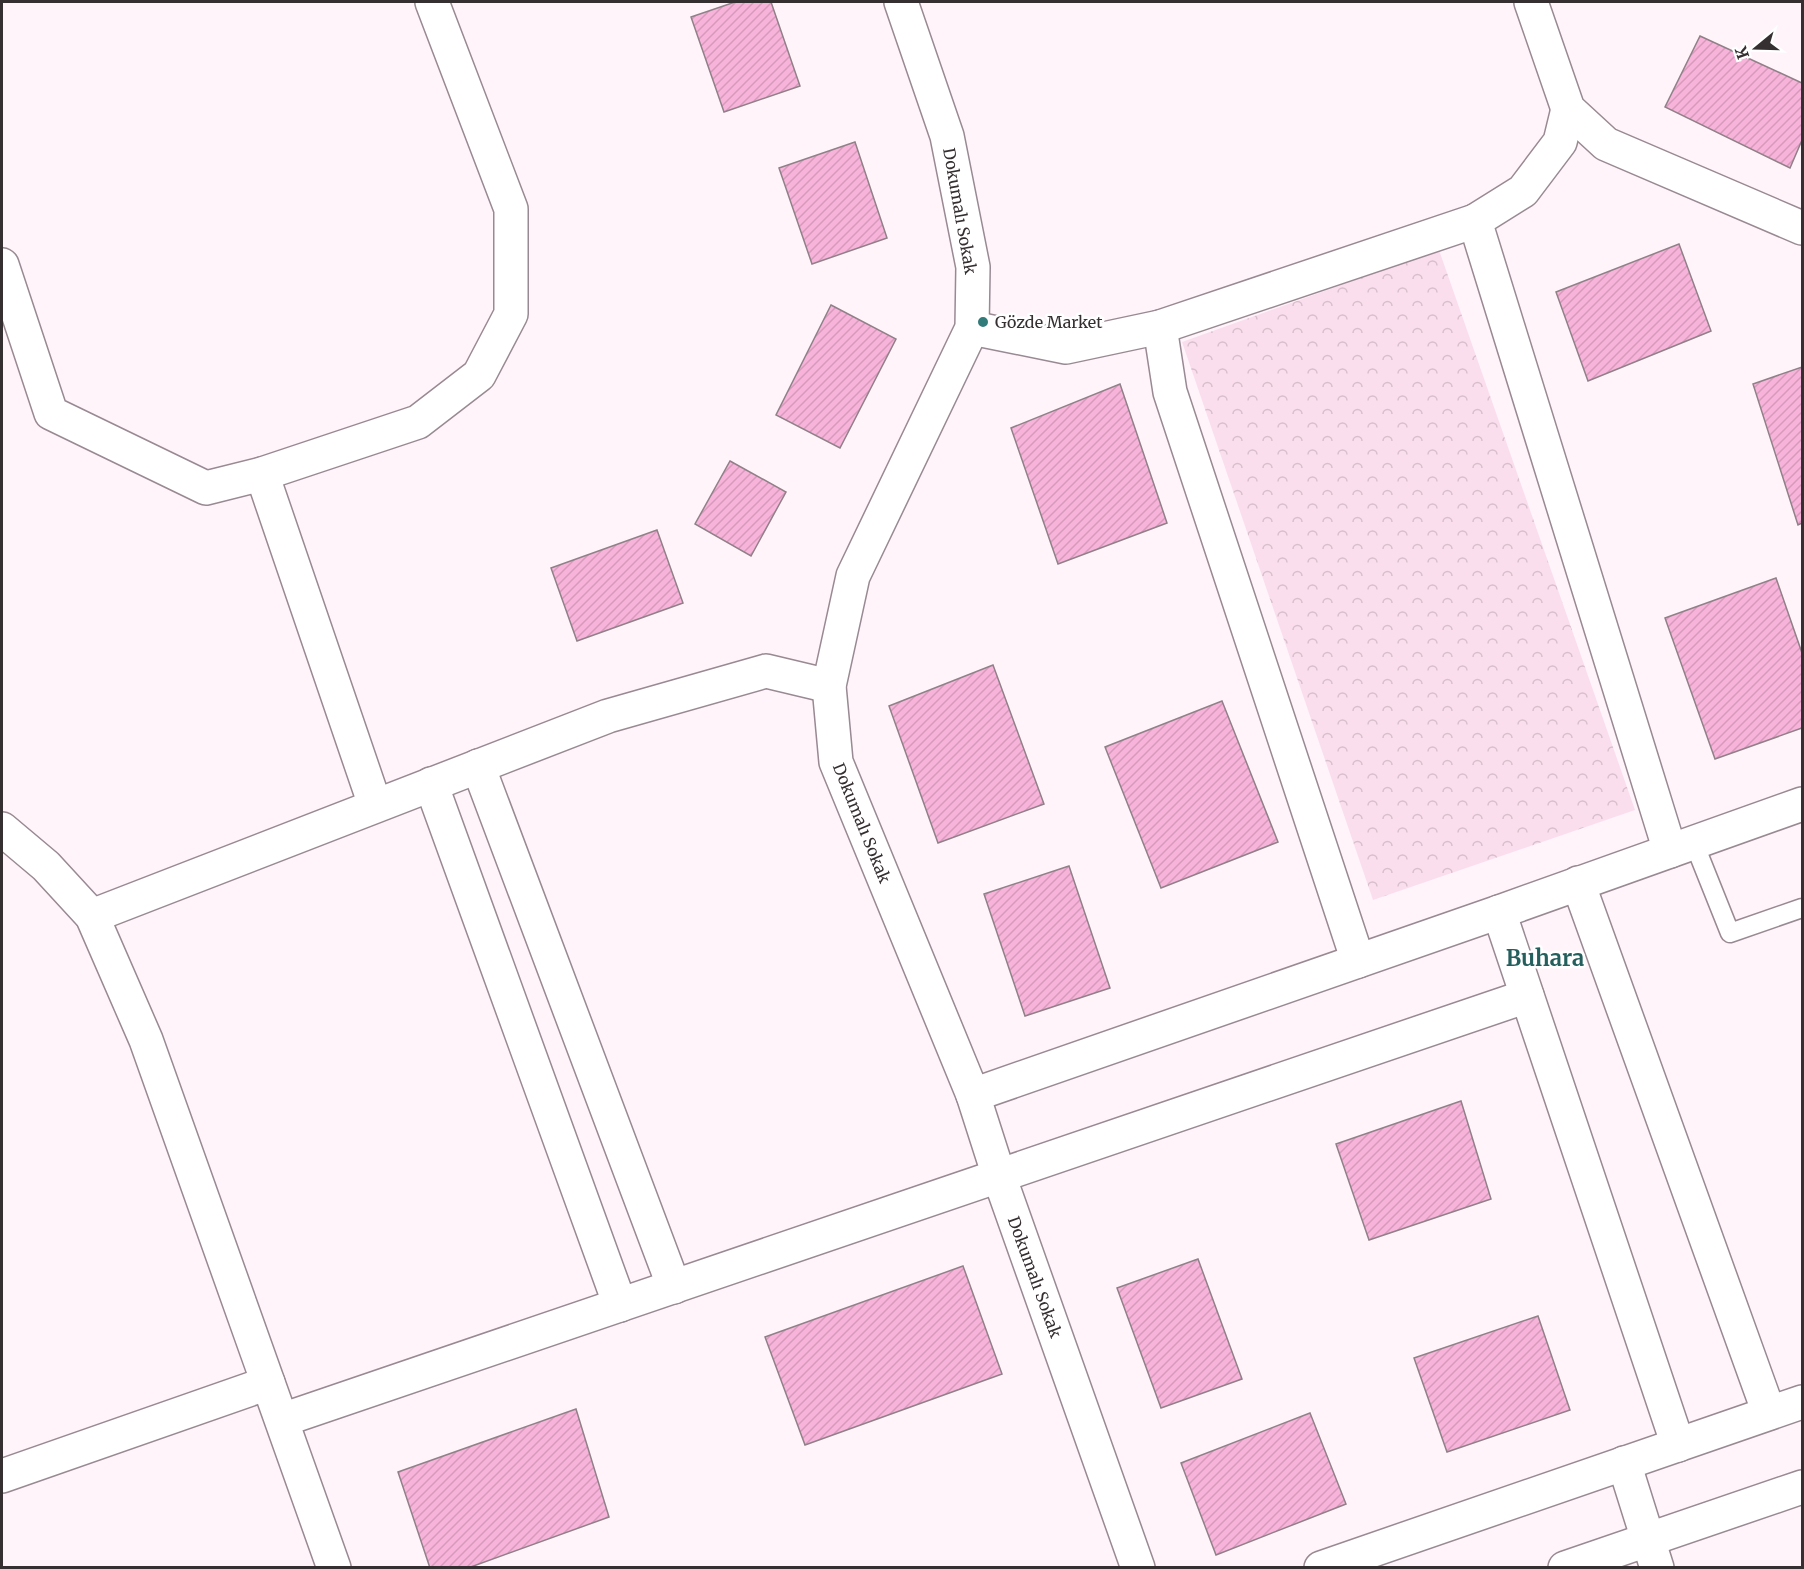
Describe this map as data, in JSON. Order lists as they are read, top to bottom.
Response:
{
  "streets": {
    "street": ["Dokumalı Sokak"]
  },
  "districts": ["Buhara"],
  "places": ["Gözde Market"],
  "north": "left"
}
